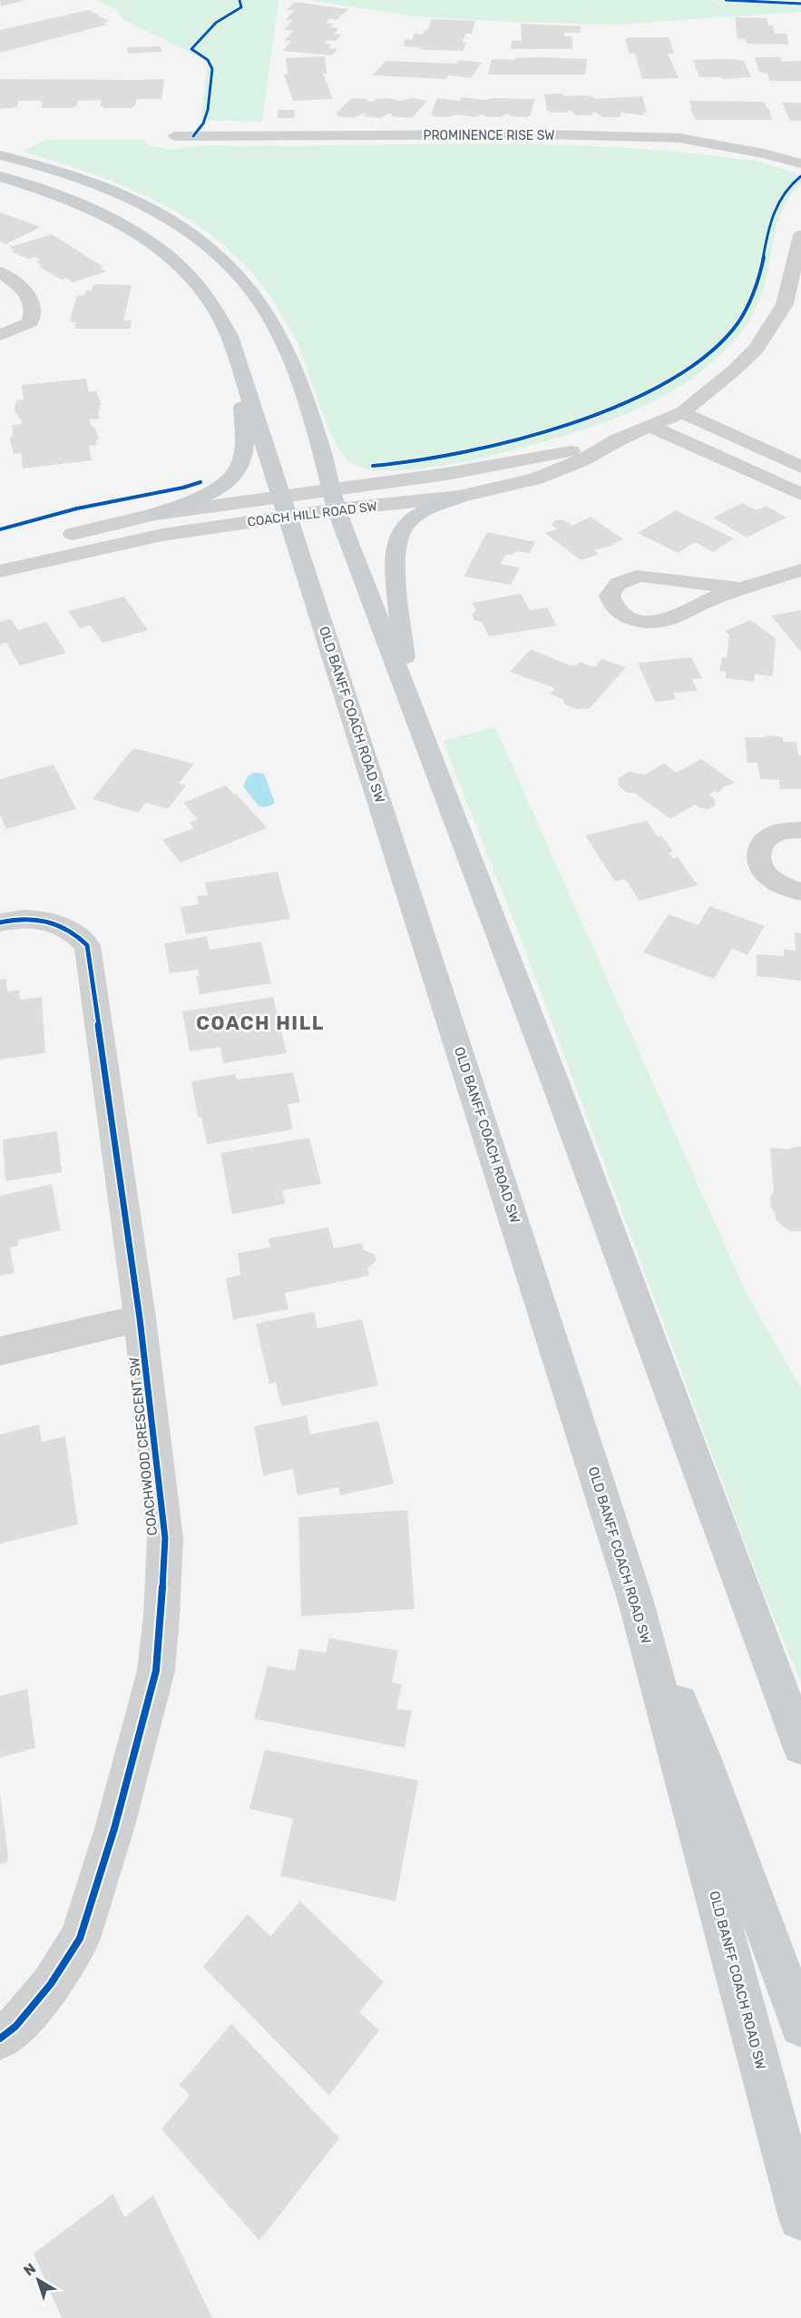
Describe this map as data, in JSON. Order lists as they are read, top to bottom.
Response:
{
  "streets": {
    "main road": ["OLD BANFF COACH ROAD SW"],
    "street": ["PROMINENCE RISE SW", "COACH HILL ROAD SW", "COACHWOOD CRESCENT SW"]
  },
  "crossings": [
    ["COACH HILL ROAD SW", "OLD BANFF COACH ROAD SW"]
  ],
  "districts": ["COACH HILL"],
  "north": "top left"
}
